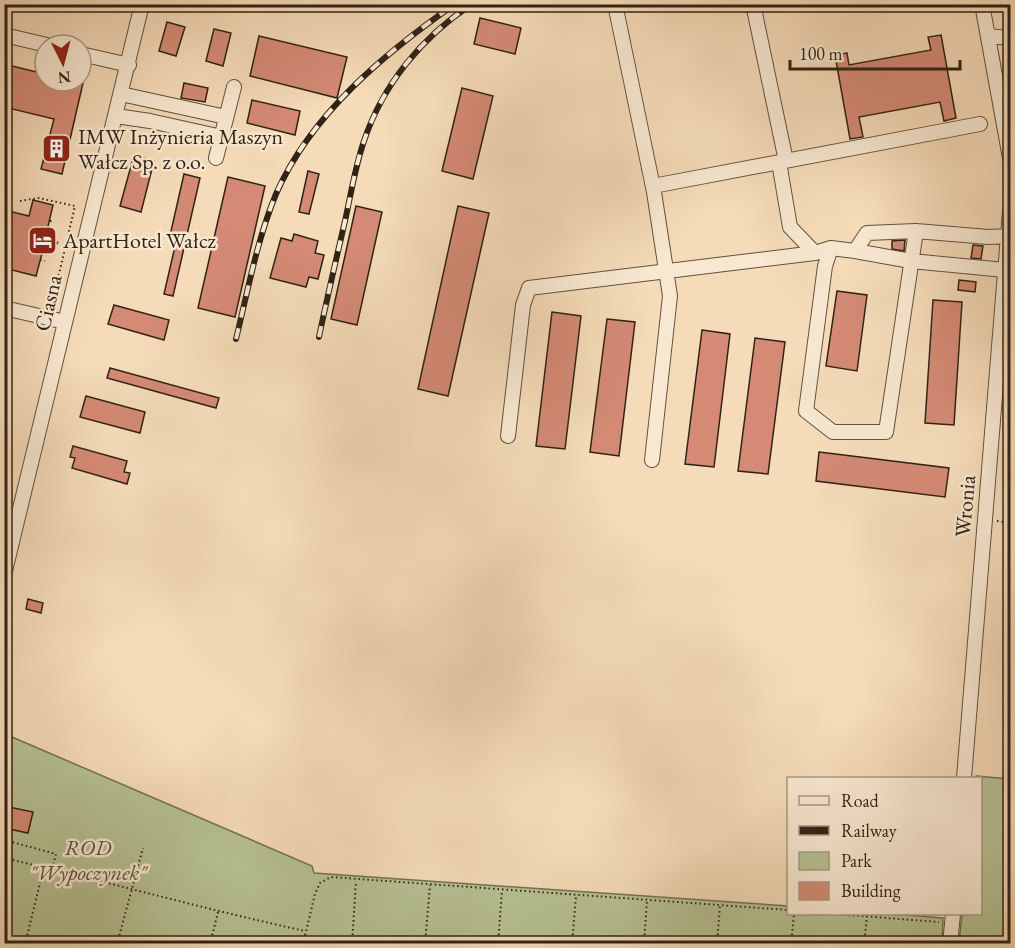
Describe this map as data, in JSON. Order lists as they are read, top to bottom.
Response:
{
  "streets": {
    "street": ["Ciasna", "Wronia"]
  },
  "parks": ["ROD \"Wypoczynek\""],
  "places": {
    "building": ["IMW Inżynieria Maszyn Wałcz Sp. z o.o."],
    "hotel": ["ApartHotel Wałcz"]
  },
  "legend": [
    "Road",
    "Railway",
    "Park",
    "Building"
  ],
  "scale_bar": "100 m",
  "north": "bottom"
}
